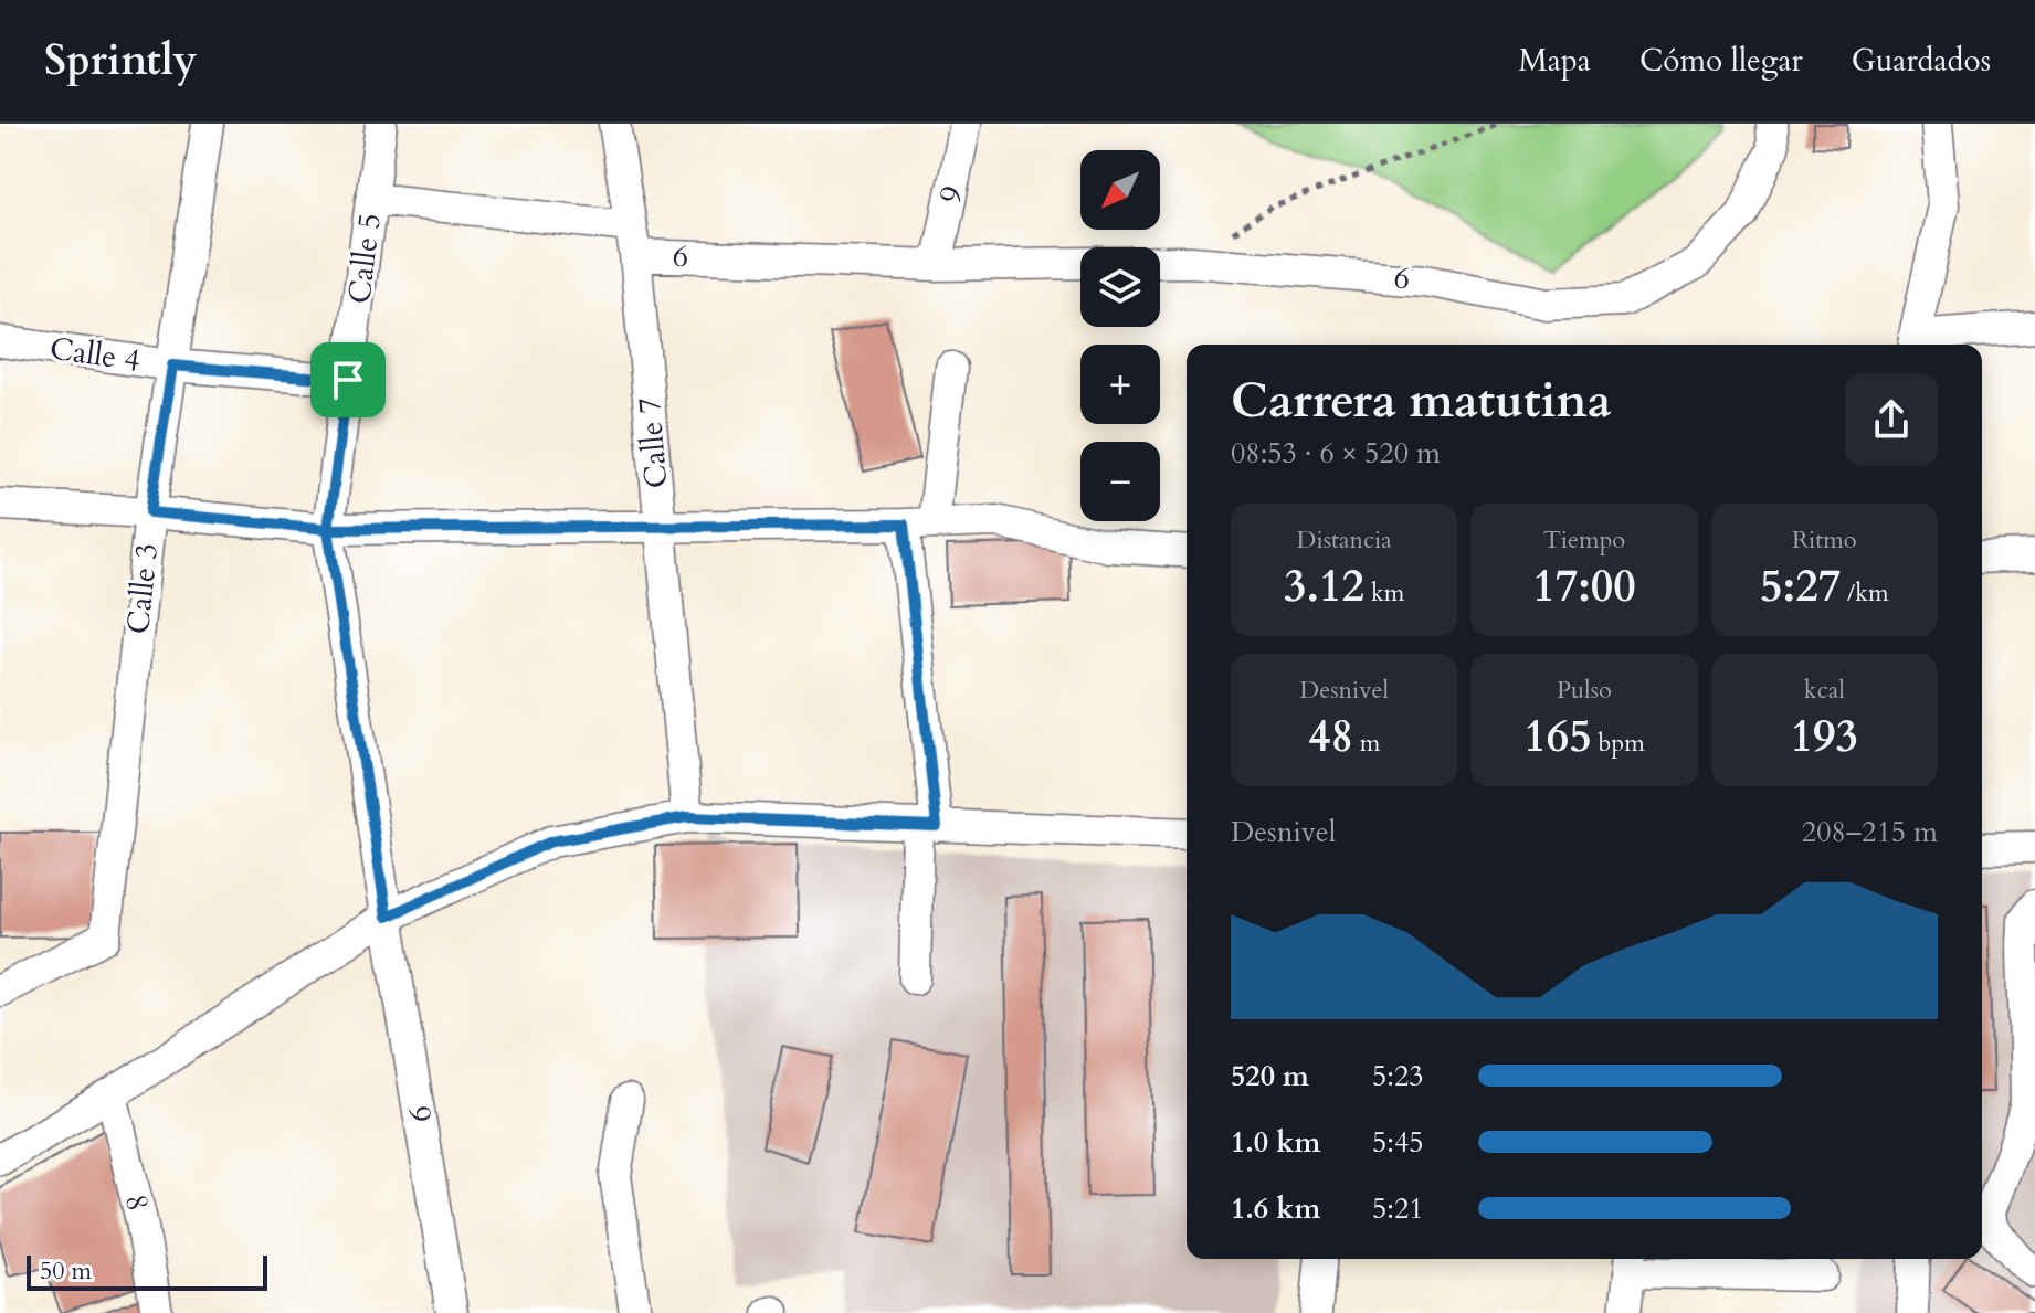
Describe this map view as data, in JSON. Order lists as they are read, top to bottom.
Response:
{
  "streets": {
    "street": [
      "9",
      "6",
      "Calle 5",
      "Calle 4",
      "Calle 7",
      "Calle 3",
      "8"
    ]
  },
  "crossings": [
    ["9", "6"],
    ["9", "Calle 5"],
    ["6", "Calle 5"],
    ["6", "Calle 7"],
    ["Calle 5", "Calle 4"],
    ["Calle 4", "Calle 3"]
  ],
  "scale_bar": "50 m",
  "north": "bottom left",
  "page": {
    "header": "Sprintly",
    "nav": ["Mapa", "Cómo llegar", "Guardados"],
    "map_buttons": ["+", "−"],
    "heading": ["Carrera matutina", "08:53 · 6 × 520 m"],
    "stats": [
      ["Distancia", "3.12 km"],
      ["Tiempo", "17:00"],
      ["Ritmo", "5:27 /km"],
      ["Desnivel", "48 m"],
      ["Pulso", "165 bpm"],
      ["kcal", "193"]
    ],
    "chart": ["Desnivel", "208–215 m"],
    "list": [
      {
        "name": "520 m",
        "note": "5:23"
      },
      {
        "name": "1.0 km",
        "note": "5:45"
      },
      {
        "name": "1.6 km",
        "note": "5:21"
      }
    ],
    "scale": "50 m"
  }
}
